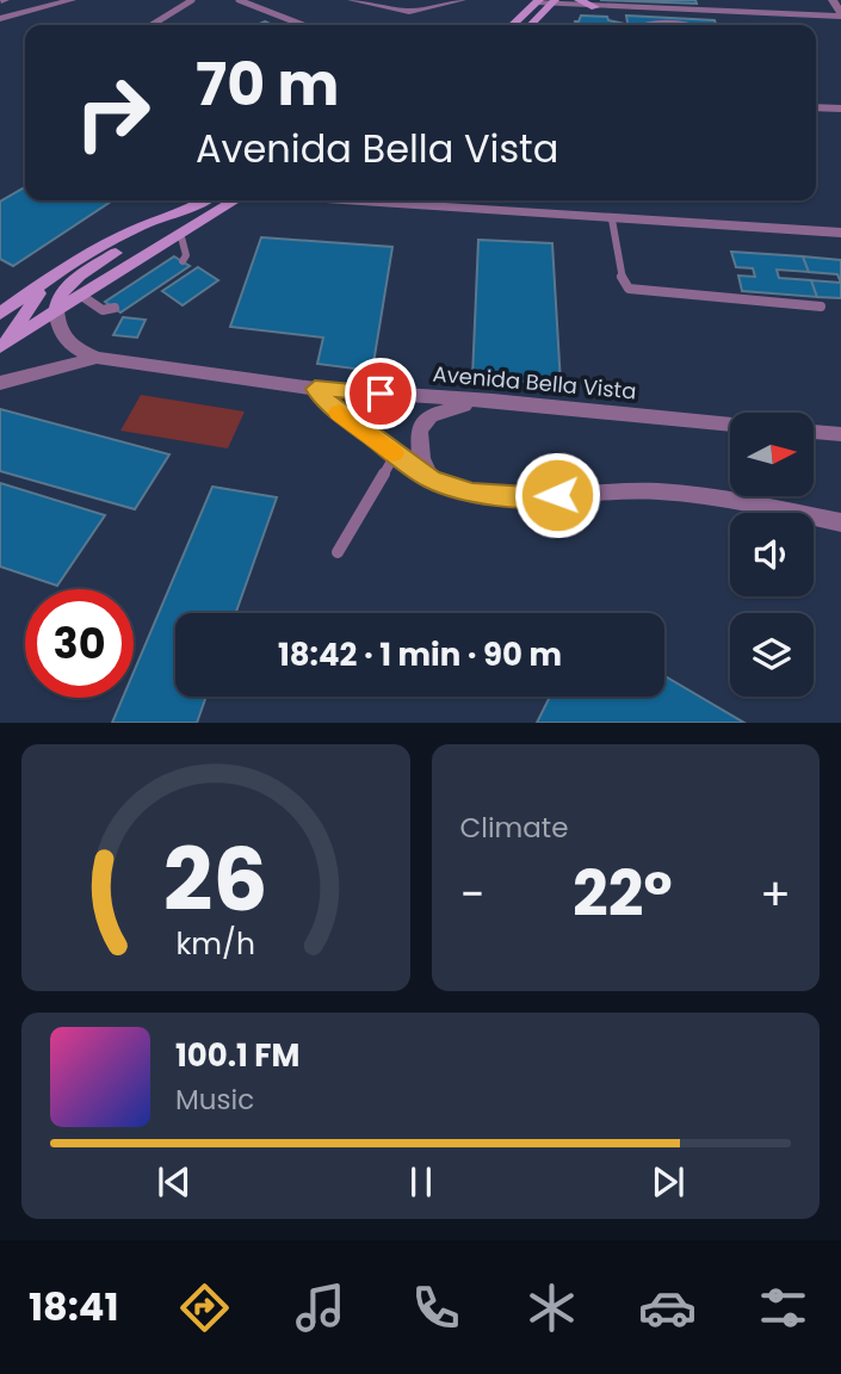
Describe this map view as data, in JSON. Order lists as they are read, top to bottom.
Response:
{
  "streets": {
    "street": ["Avenida Bella Vista"]
  },
  "north": "right",
  "page": {
    "turn": ["70 m", "Avenida Bella Vista"],
    "limit": "30",
    "trip": "18:42 · 1 min · 90 m",
    "tile": "Climate",
    "heat": ["−", "22°", "+"],
    "song": ["100.1 FM", "Music"],
    "tabs": "18:41",
    "gauge": ["26", "km/h"]
  }
}
